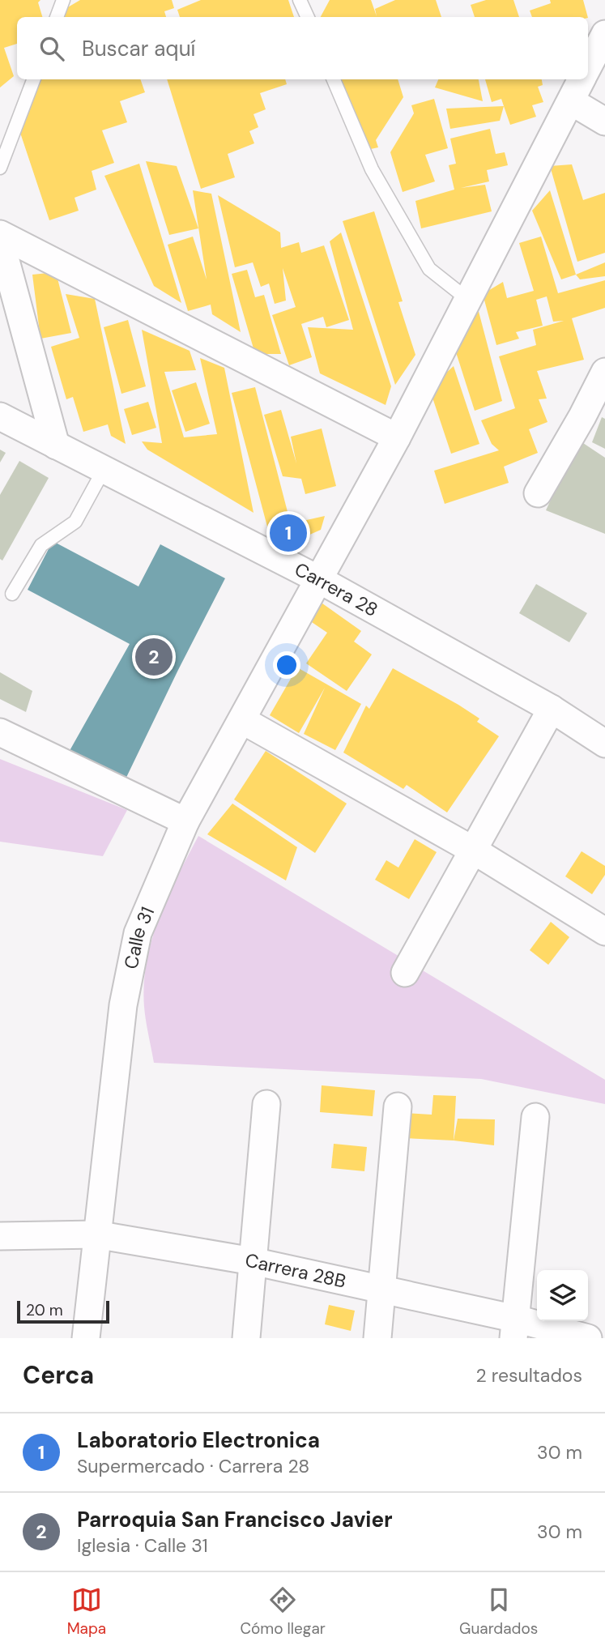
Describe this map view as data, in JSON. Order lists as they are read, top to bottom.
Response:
{
  "streets": {
    "street": ["Carrera 28", "Calle 31", "Carrera 28B"]
  },
  "crossings": [
    ["Carrera 28", "Calle 31"],
    ["Calle 31", "Carrera 28B"]
  ],
  "scale_bar": "20 m",
  "page": {
    "search": "Buscar aquí",
    "pins": ["1", "2"],
    "scale": "20 m",
    "heading": ["Cerca", "2 resultados"],
    "list": [
      {
        "mark": "1",
        "name": "Laboratorio Electronica",
        "note": "Supermercado · Carrera 28",
        "value": "30 m"
      },
      {
        "mark": "2",
        "name": "Parroquia San Francisco Javier",
        "note": "Iglesia · Calle 31",
        "value": "30 m"
      }
    ],
    "nav": ["Mapa", "Cómo llegar", "Guardados"]
  }
}
